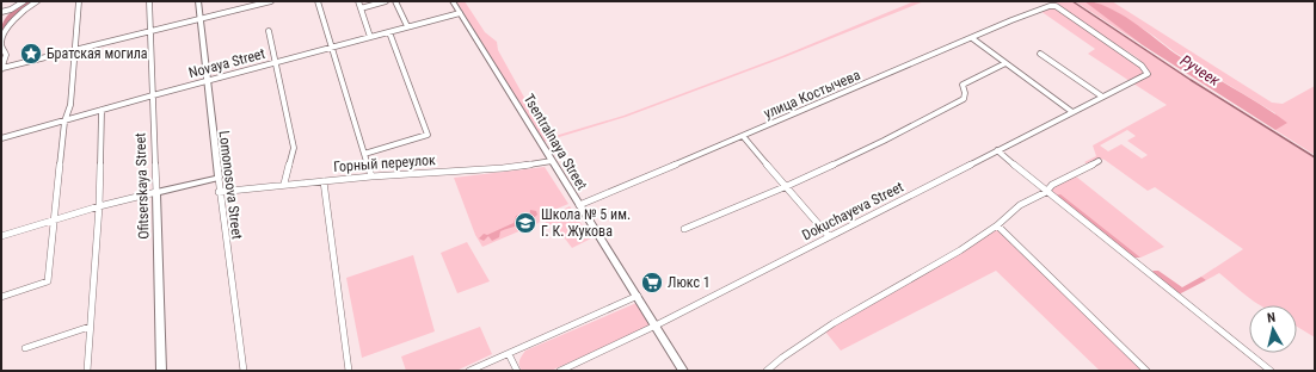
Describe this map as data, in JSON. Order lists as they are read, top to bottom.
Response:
{
  "streets": {
    "street": [
      "Novaya Street",
      "улица Костычева",
      "Tsentralnaya Street",
      "Горный переулок",
      "Lomonosova Street",
      "Ofitserskaya Street",
      "Dokuchayeva Street"
    ]
  },
  "crossings": [
    ["Novaya Street", "Tsentralnaya Street"],
    ["Novaya Street", "Lomonosova Street"],
    ["Novaya Street", "Ofitserskaya Street"],
    ["улица Костычева", "Tsentralnaya Street"],
    ["улица Костычева", "Dokuchayeva Street"],
    ["Tsentralnaya Street", "Горный переулок"],
    ["Tsentralnaya Street", "Dokuchayeva Street"],
    ["Горный переулок", "Lomonosova Street"]
  ],
  "water": ["Ручеек"],
  "places": {
    "place": ["Братская могила"],
    "school or university": ["Школа № 5 им. Г. К. Жукова"],
    "supermarket": ["Люкс 1"]
  },
  "north": "top"
}
